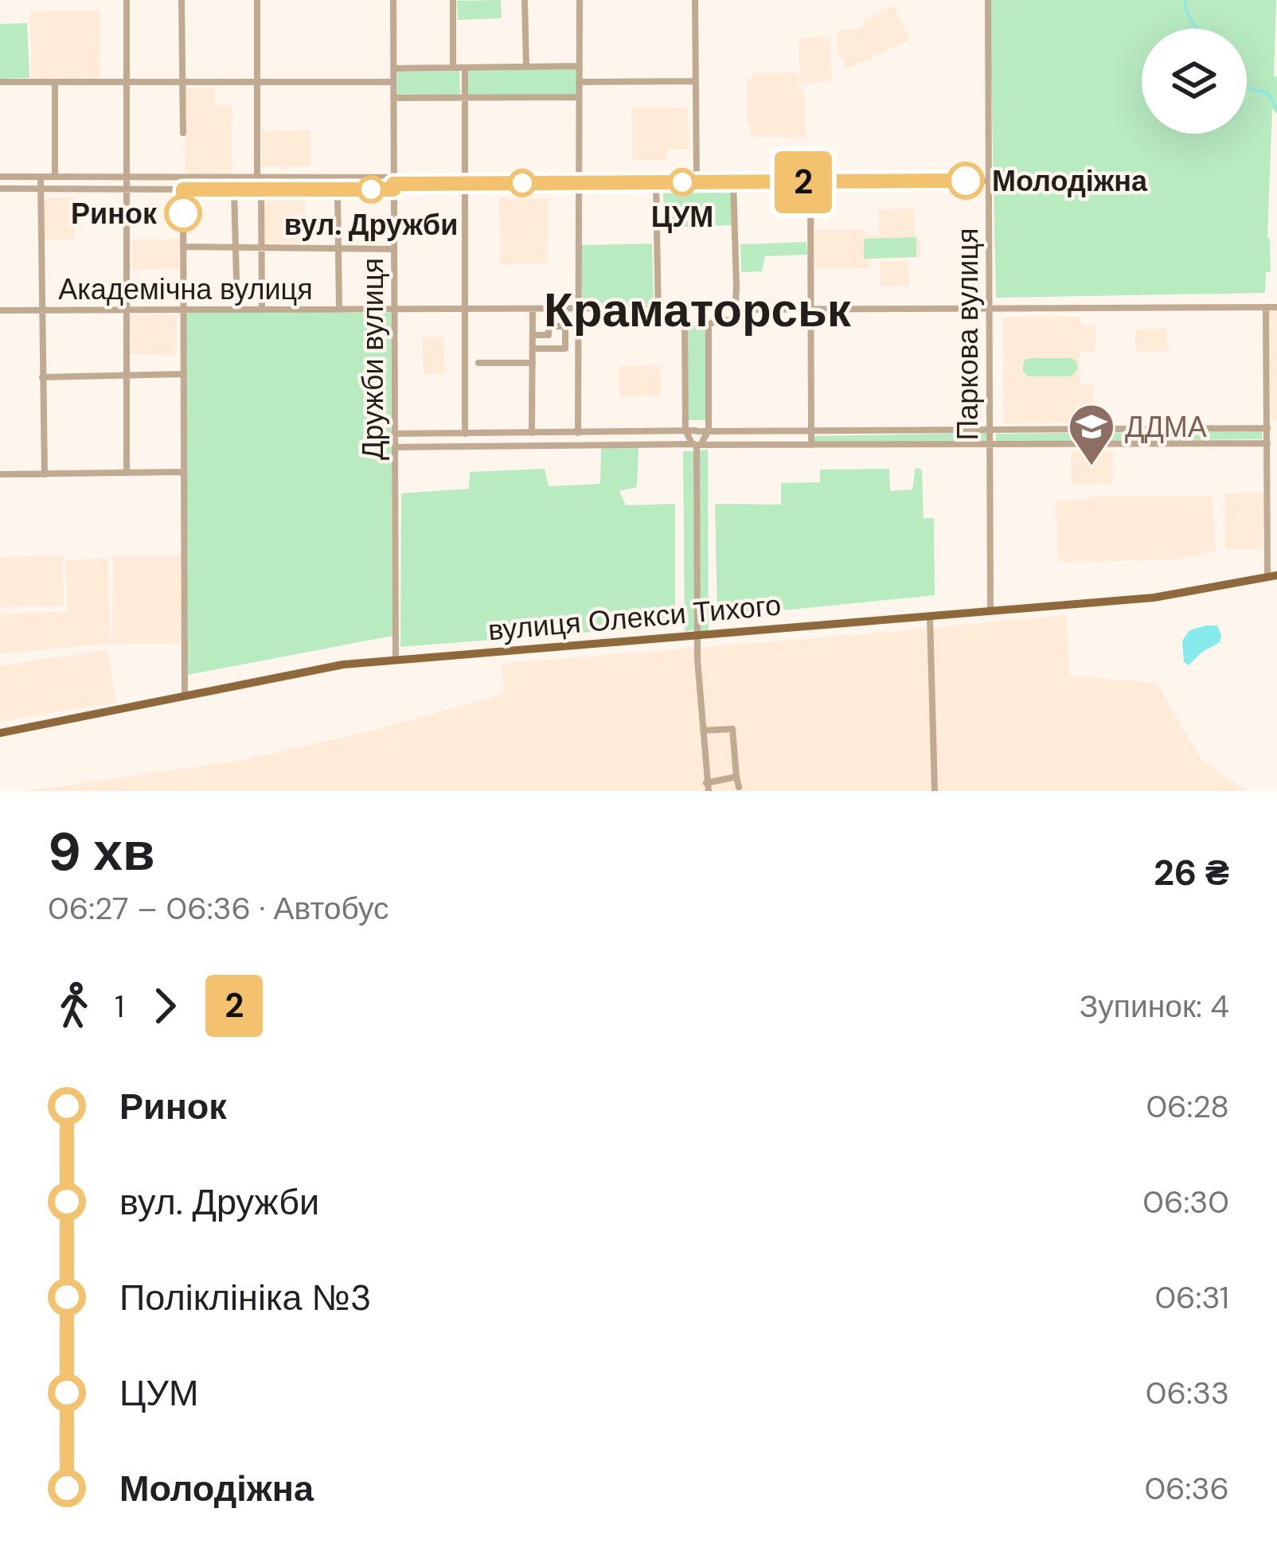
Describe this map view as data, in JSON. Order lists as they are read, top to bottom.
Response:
{
  "streets": {
    "main road": ["вулиця Олекси Тихого"],
    "street": ["Академічна вулиця", "Паркова вулиця", "Дружби вулиця"]
  },
  "crossings": [
    ["Академічна вулиця", "Дружби вулиця"],
    ["Паркова вулиця", "вулиця Олекси Тихого"],
    ["Дружби вулиця", "вулиця Олекси Тихого"]
  ],
  "districts": ["Краматорськ"],
  "places": {
    "other": [
      "Молодіжна",
      "ЦУМ",
      "вул. Дружби",
      "Ринок"
    ],
    "school or university": ["ДДМА"]
  },
  "lines": ["bus line 2"],
  "page": {
    "on_map": "2",
    "heading": ["9 хв", "06:27 – 06:36 · Автобус", "26 ₴"],
    "legs": ["1", "2", "Зупинок: 4"],
    "list": [
      {
        "name": "Ринок",
        "value": "06:28"
      },
      {
        "name": "вул. Дружби",
        "value": "06:30"
      },
      {
        "name": "Поліклініка №3",
        "value": "06:31"
      },
      {
        "name": "ЦУМ",
        "value": "06:33"
      },
      {
        "name": "Молодіжна",
        "value": "06:36"
      }
    ]
  }
}
